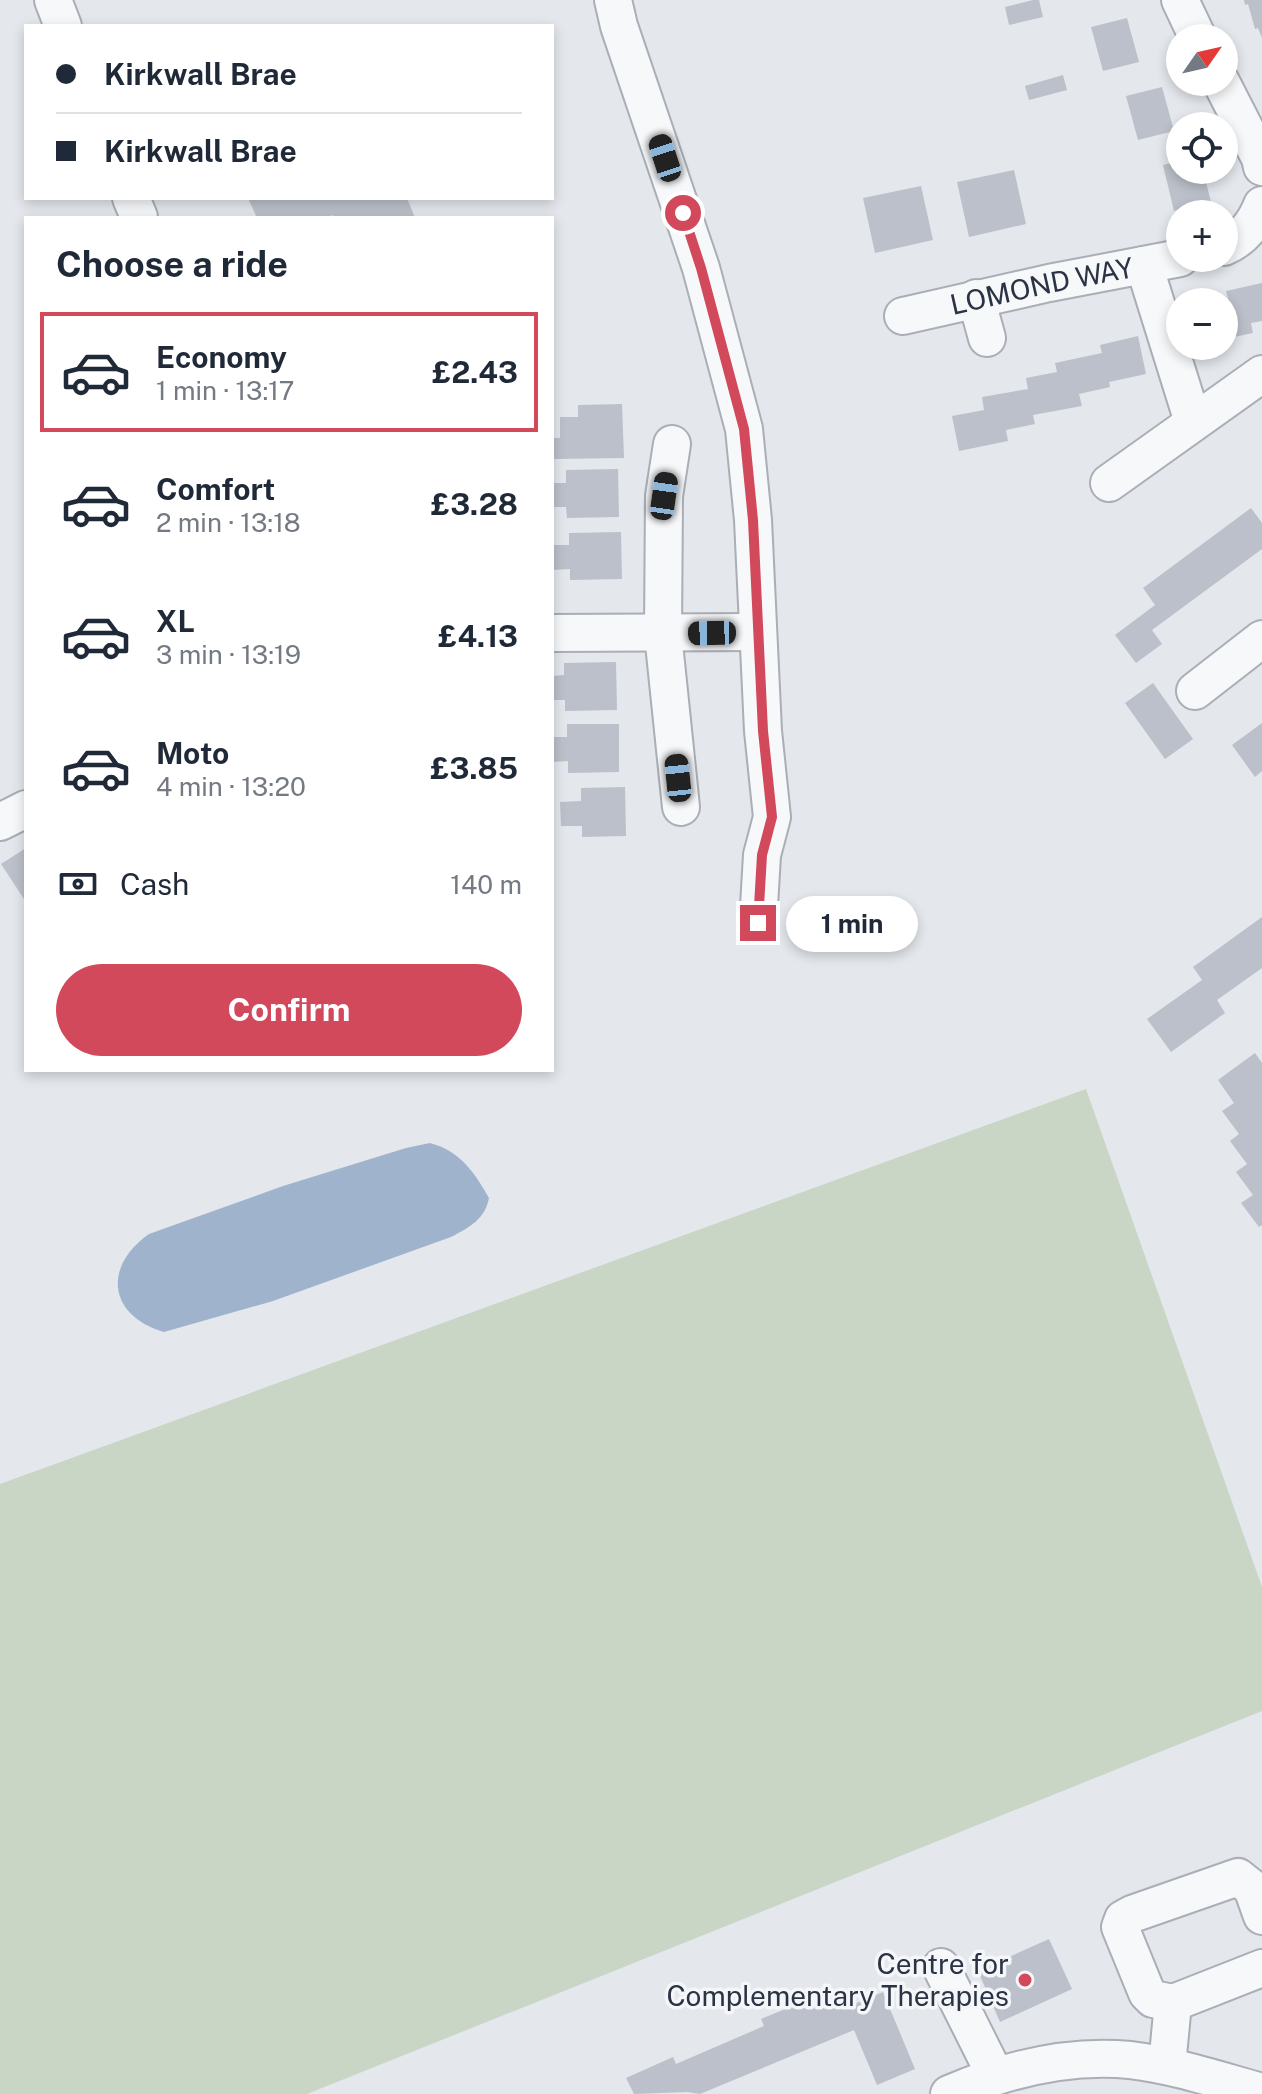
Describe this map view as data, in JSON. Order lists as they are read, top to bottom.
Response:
{
  "streets": {
    "street": ["LOMOND WAY"]
  },
  "places": ["Centre for Complementary Therapies"],
  "north": "top right",
  "page": {
    "map_buttons": ["+", "−"],
    "banner": ["Kirkwall Brae", "Kirkwall Brae"],
    "heading": "Choose a ride",
    "list": [
      {
        "name": "Economy",
        "note": "1 min · 13:17",
        "value": "£2.43"
      },
      {
        "name": "Comfort",
        "note": "2 min · 13:18",
        "value": "£3.28"
      },
      {
        "name": "XL",
        "note": "3 min · 13:19",
        "value": "£4.13"
      },
      {
        "name": "Moto",
        "note": "4 min · 13:20",
        "value": "£3.85"
      }
    ],
    "pay": ["Cash", "140 m"],
    "bubble": "1 min",
    "buttons": "Confirm"
  }
}
